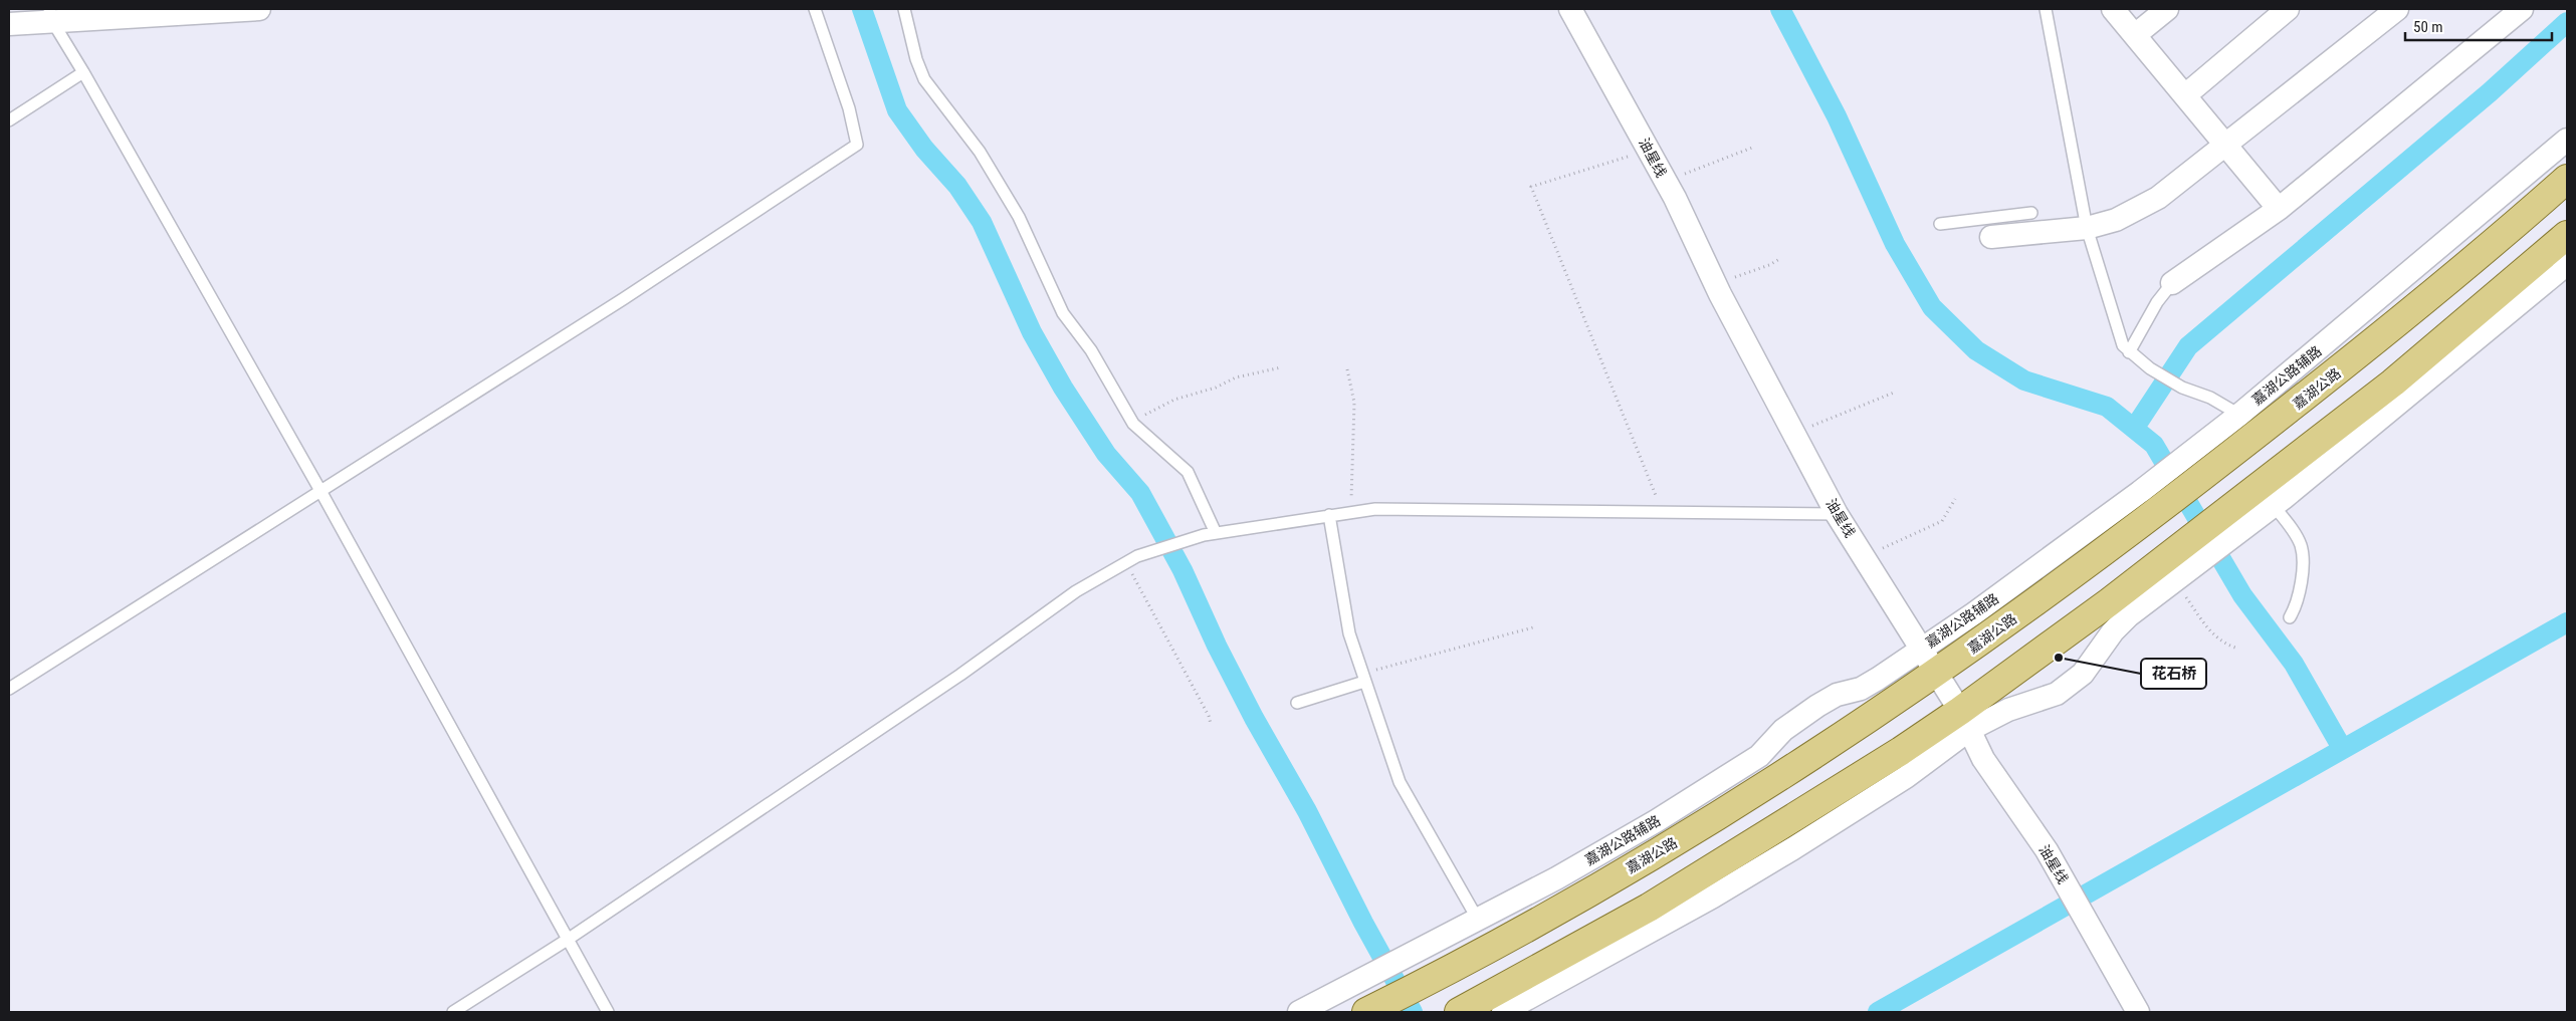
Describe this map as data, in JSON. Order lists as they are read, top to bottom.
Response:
{
  "streets": {
    "main road": ["嘉湖公路"],
    "street": ["油星线", "嘉湖公路辅路"]
  },
  "crossings": [
    ["油星线", "嘉湖公路辅路"],
    ["油星线", "嘉湖公路"],
    ["嘉湖公路辅路", "嘉湖公路"]
  ],
  "places": ["花石桥"],
  "scale_bar": "50 m"
}
